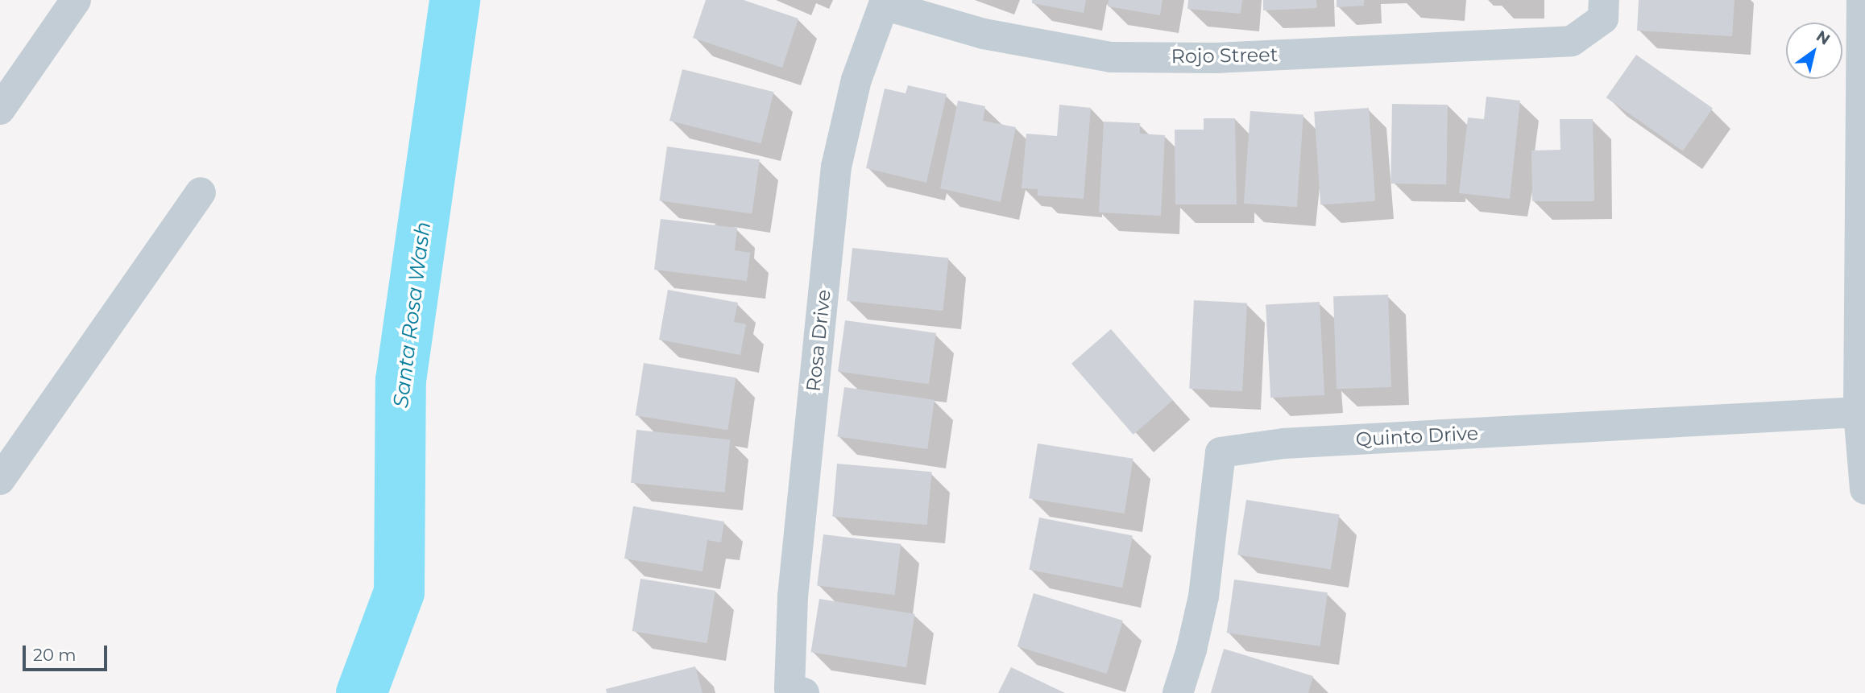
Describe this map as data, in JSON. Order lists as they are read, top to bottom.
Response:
{
  "streets": {
    "street": ["Rojo Street", "Rosa Drive", "Quinto Drive"]
  },
  "crossings": [
    ["Rojo Street", "Rosa Drive"]
  ],
  "water": ["Santa Rosa Wash"],
  "scale_bar": "20 m",
  "north": "top right"
}
